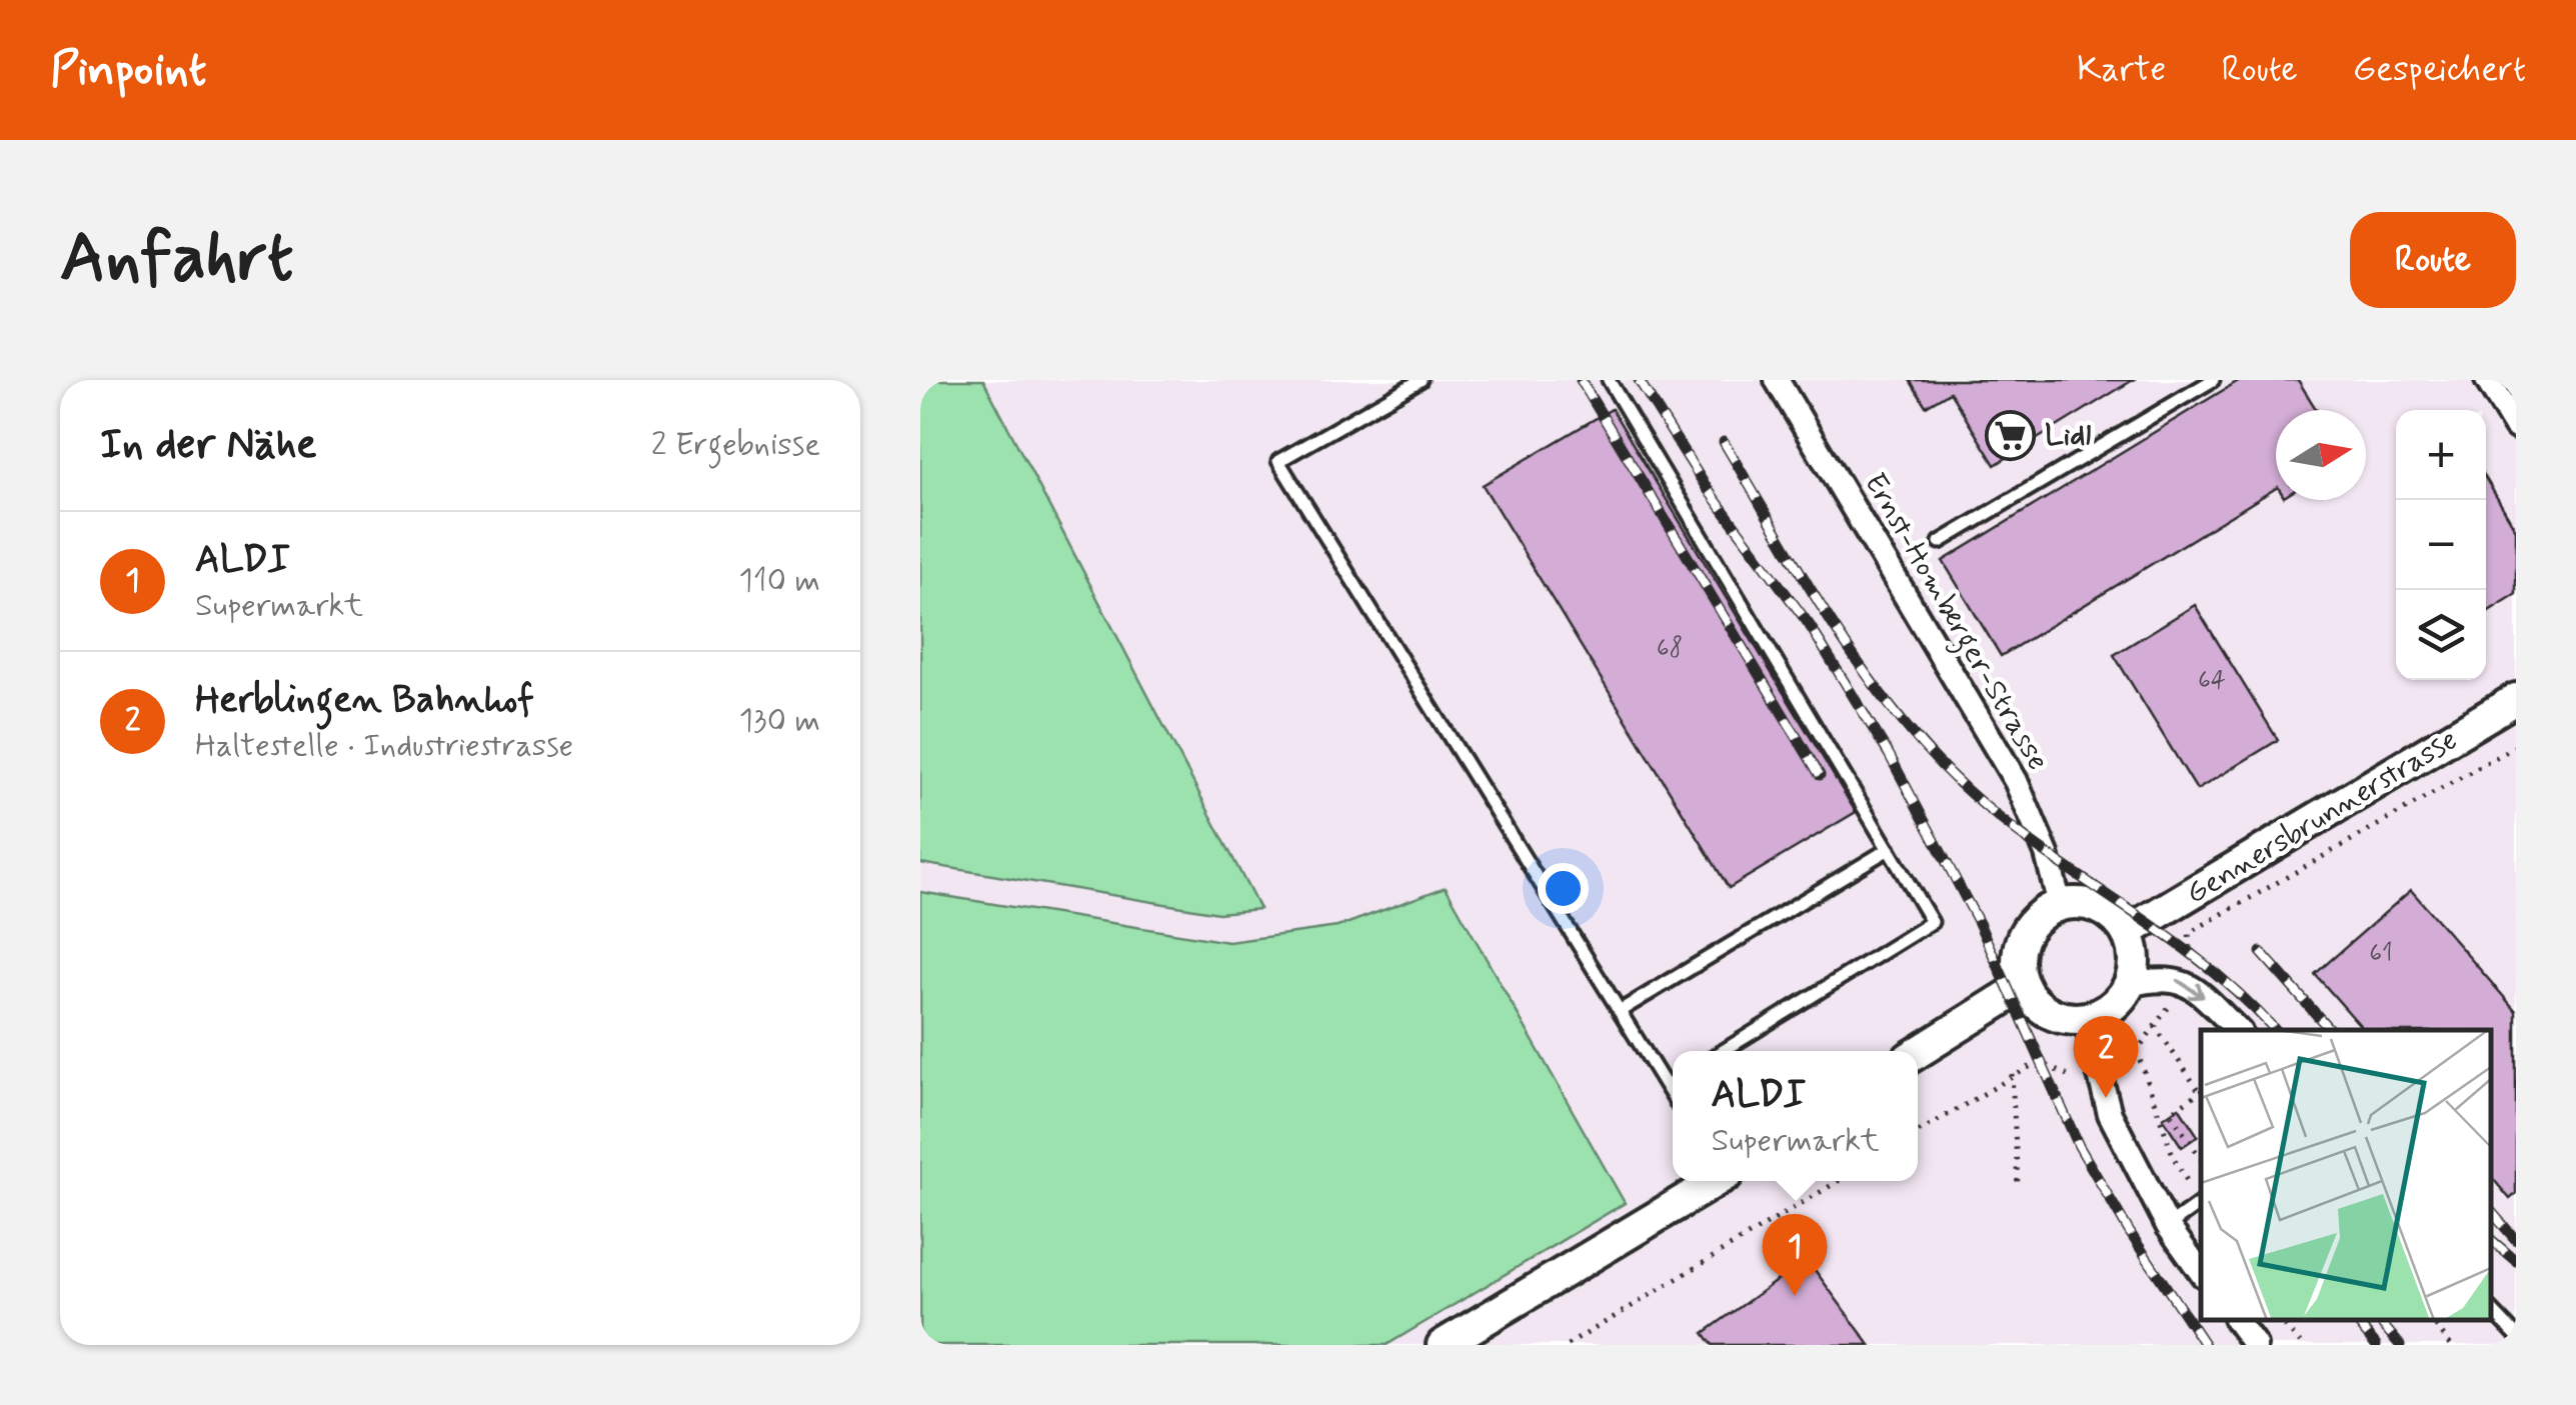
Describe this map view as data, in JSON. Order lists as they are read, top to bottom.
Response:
{
  "streets": {
    "street": ["Ernst-Homberger-Strasse", "Gennersbrunnerstrasse"]
  },
  "crossings": [
    ["Ernst-Homberger-Strasse", "Gennersbrunnerstrasse"]
  ],
  "places": {
    "supermarket": ["Lidl"]
  },
  "house_numbers": ["68", "64", "61"],
  "north": "right",
  "page": {
    "header": "Pinpoint",
    "nav": ["Karte", "Route", "Gespeichert"],
    "buttons": "Route",
    "title": "Anfahrt",
    "heading": ["In der Nähe", "2 Ergebnisse"],
    "map_buttons": ["+", "−"],
    "list": [
      {
        "mark": "1",
        "name": "ALDI",
        "note": "Supermarkt",
        "value": "110 m"
      },
      {
        "mark": "2",
        "name": "Herblingen Bahnhof",
        "note": "Haltestelle · Industriestrasse",
        "value": "130 m"
      }
    ],
    "pins": ["2", "1"],
    "popup": ["ALDI", "Supermarkt"]
  }
}
